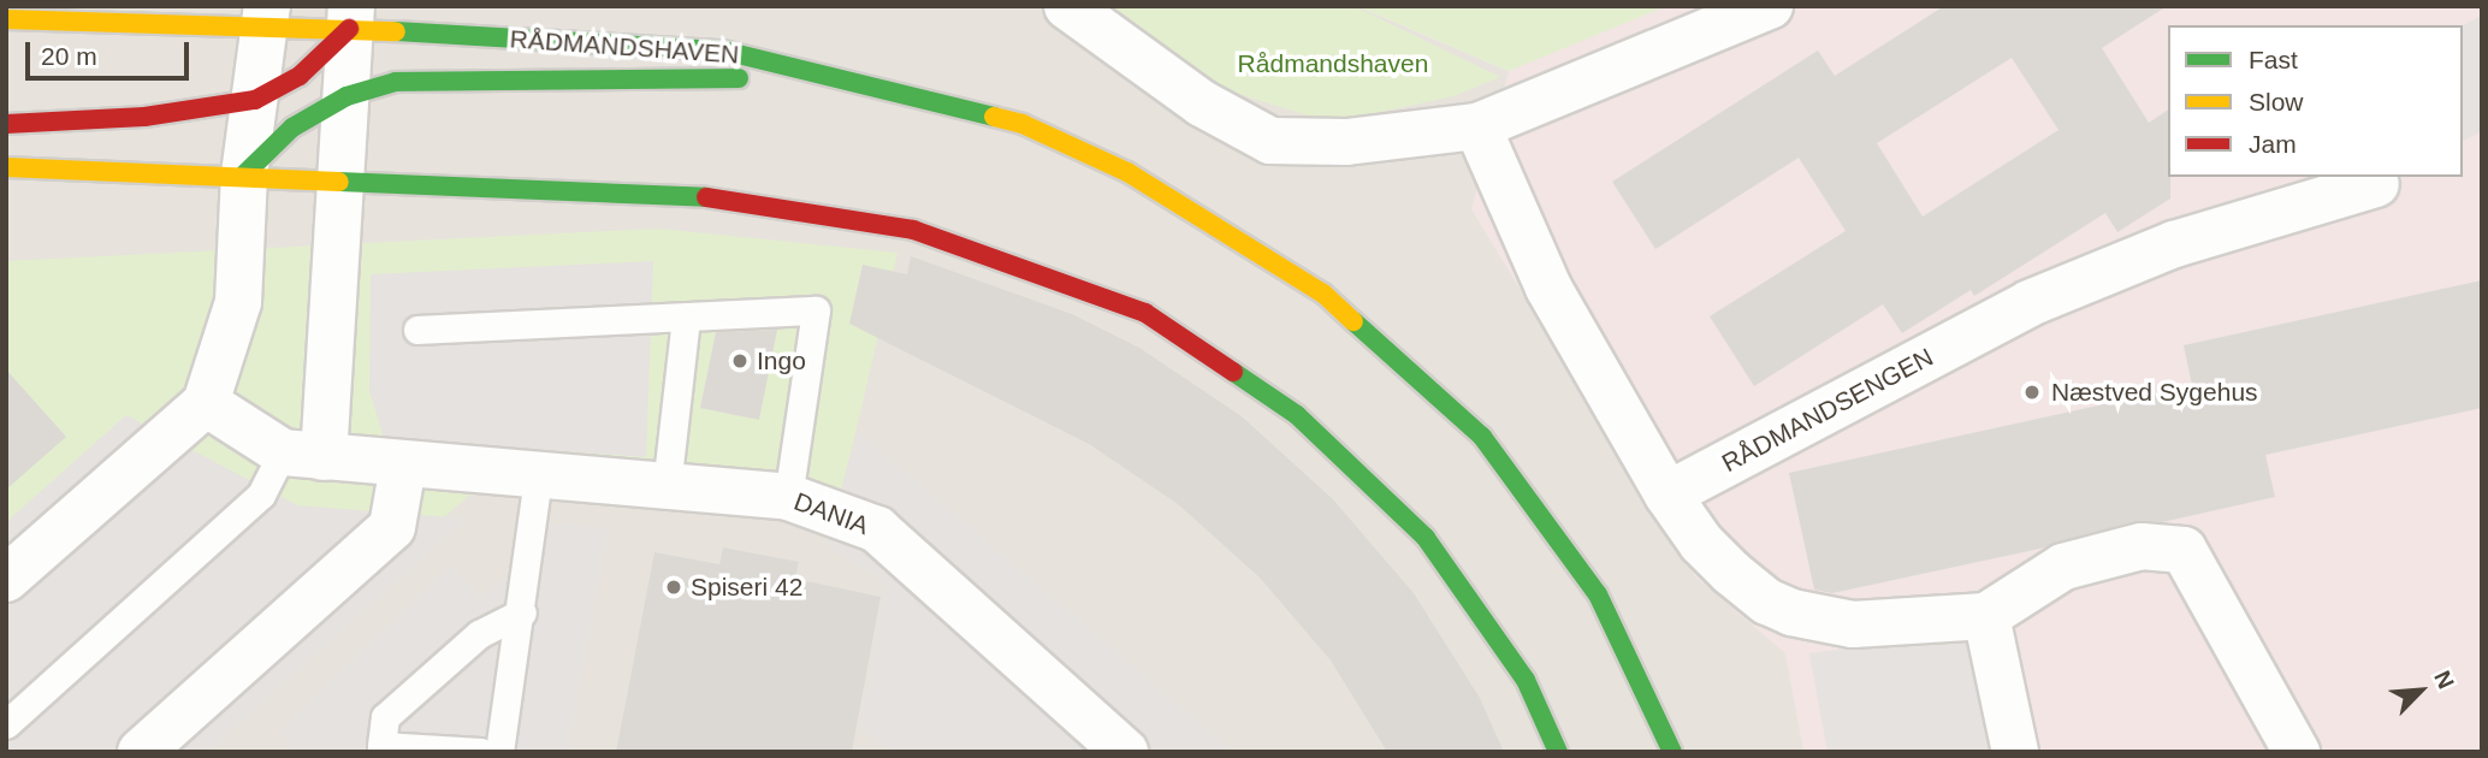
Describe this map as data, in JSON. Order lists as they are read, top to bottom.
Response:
{
  "streets": {
    "main road": ["RÅDMANDSHAVEN"],
    "street": ["RÅDMANDSENGEN", "DANIA"]
  },
  "parks": ["Rådmandshaven"],
  "places": ["Ingo", "Næstved Sygehus", "Spiseri 42"],
  "legend": ["Fast", "Slow", "Jam"],
  "scale_bar": "20 m",
  "north": "top right"
}
